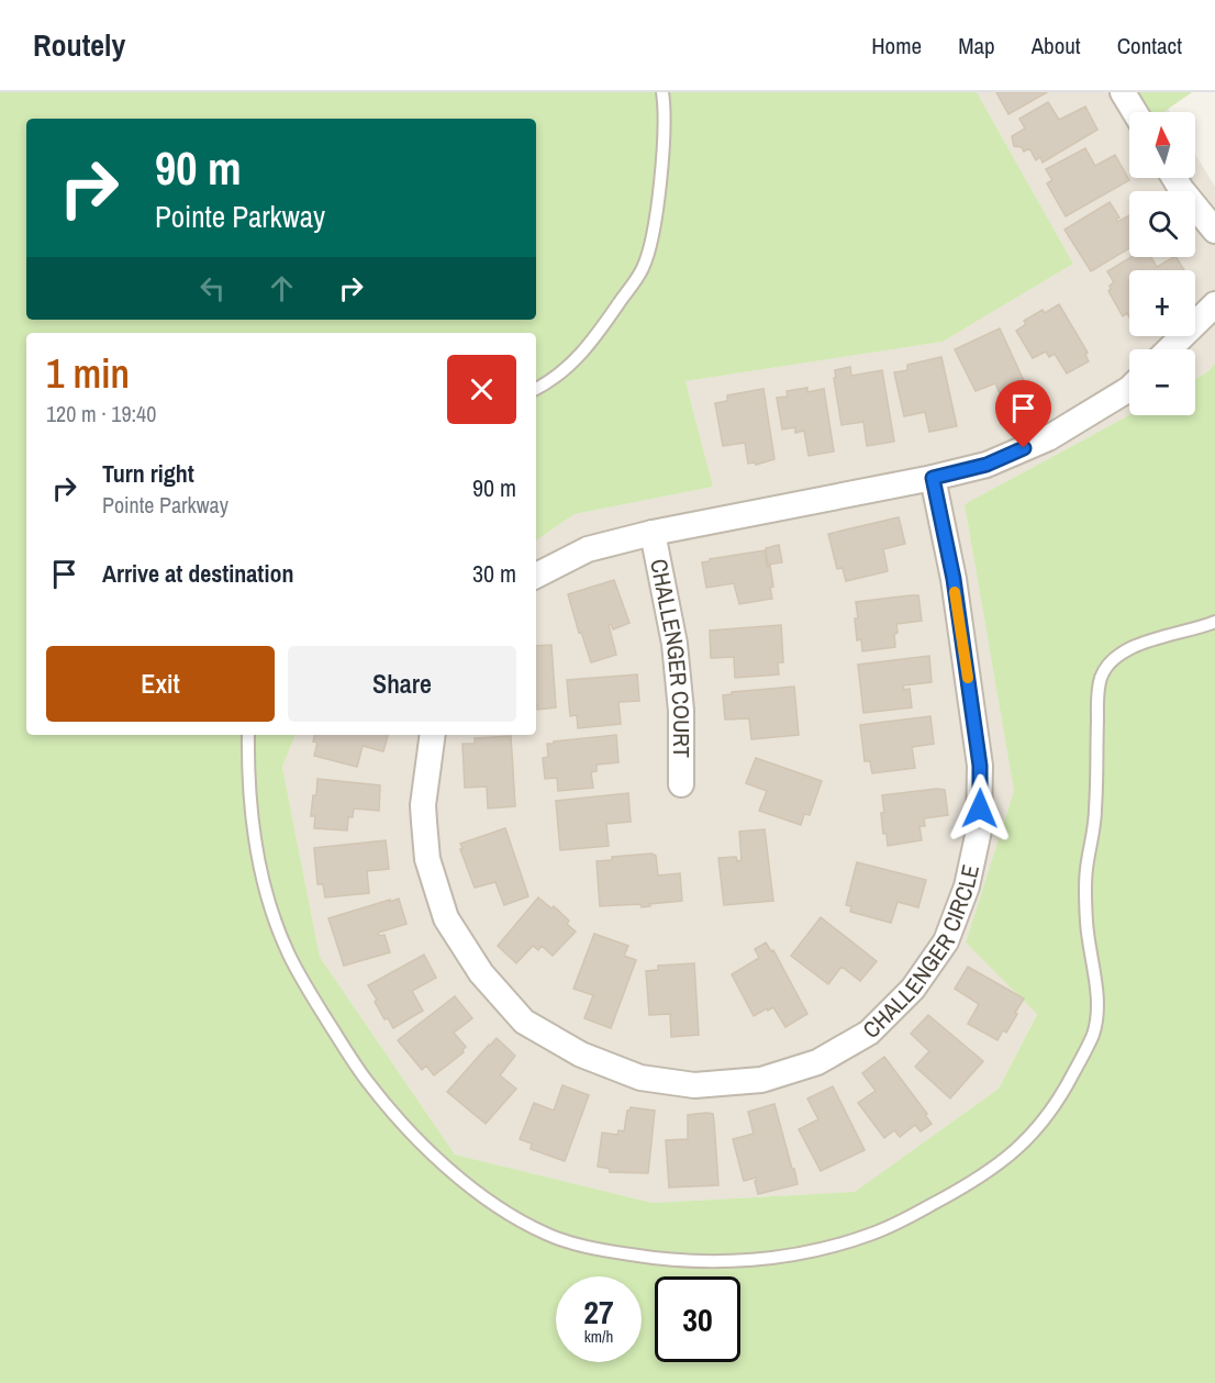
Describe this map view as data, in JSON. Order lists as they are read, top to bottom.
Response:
{
  "streets": {
    "street": ["CHALLENGER COURT", "CHALLENGER CIRCLE"]
  },
  "north": "top",
  "page": {
    "header": "Routely",
    "nav": [
      "Home",
      "Map",
      "About",
      "Contact"
    ],
    "map_buttons": ["+", "−"],
    "turn": ["90 m", "Pointe Parkway"],
    "heading": ["1 min", "120 m · 19:40"],
    "list": [
      {
        "name": "Turn right",
        "note": "Pointe Parkway",
        "value": "90 m"
      },
      {
        "name": "Arrive at destination",
        "value": "30 m"
      }
    ],
    "buttons": ["Exit", "Share"],
    "speed": "27 km/h",
    "limit": "30"
  }
}
